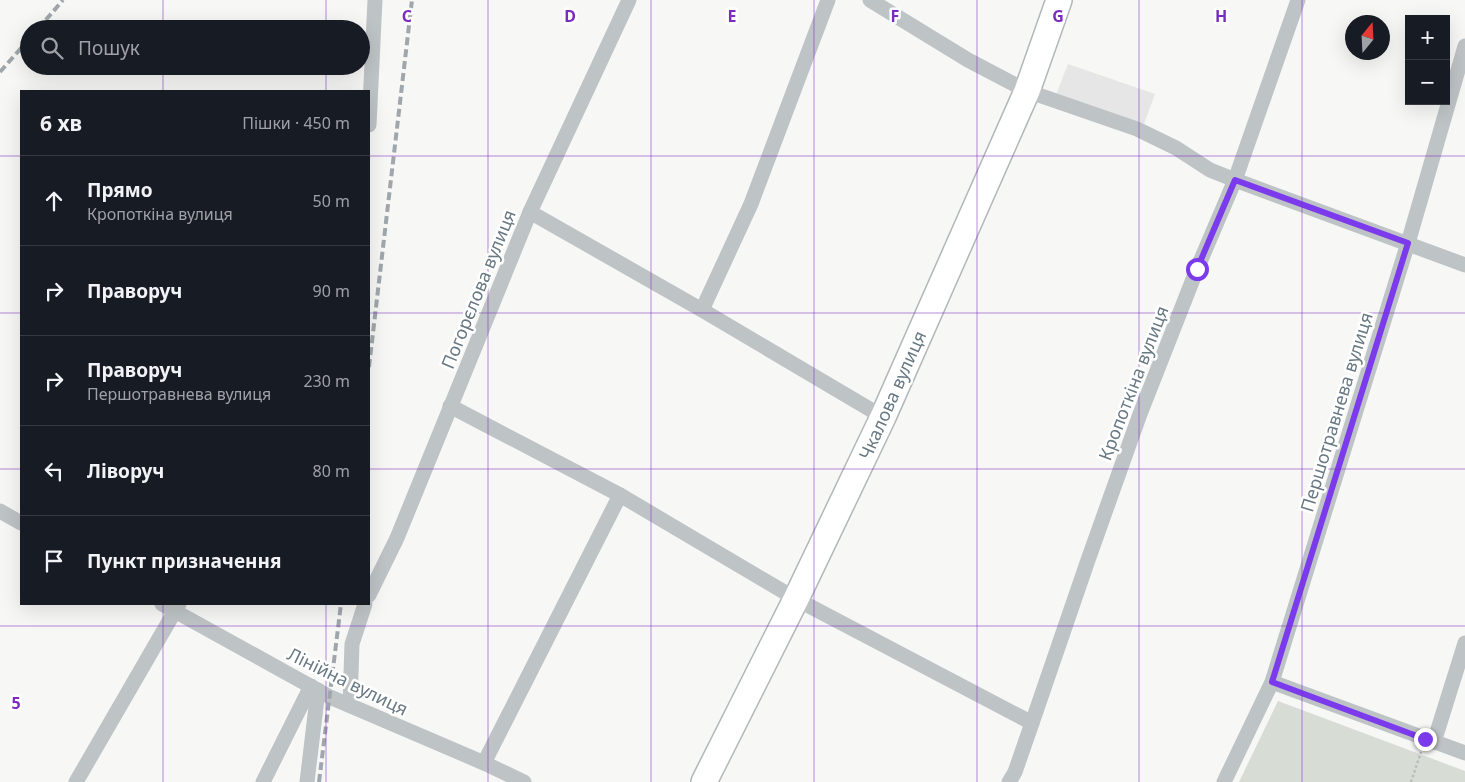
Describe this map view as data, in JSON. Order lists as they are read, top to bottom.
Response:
{
  "streets": {
    "main road": ["Чкалова вулиця"],
    "street": [
      "Погорєлова вулиця",
      "Кропоткіна вулиця",
      "Першотравнева вулиця",
      "Лінійна вулиця"
    ]
  },
  "north": "top",
  "page": {
    "map_buttons": ["+", "−"],
    "search": "Пошук",
    "heading": ["6 хв", "Пішки · 450 m"],
    "list": [
      ["Прямо", "Кропоткіна вулиця", "50 m"],
      ["Праворуч", "90 m"],
      ["Праворуч", "Першотравнева вулиця", "230 m"],
      ["Ліворуч", "80 m"],
      "Пункт призначення"
    ]
  },
  "grid": {
    "columns": [
      "C",
      "D",
      "E",
      "F",
      "G",
      "H"
    ],
    "rows": ["5"]
  }
}
